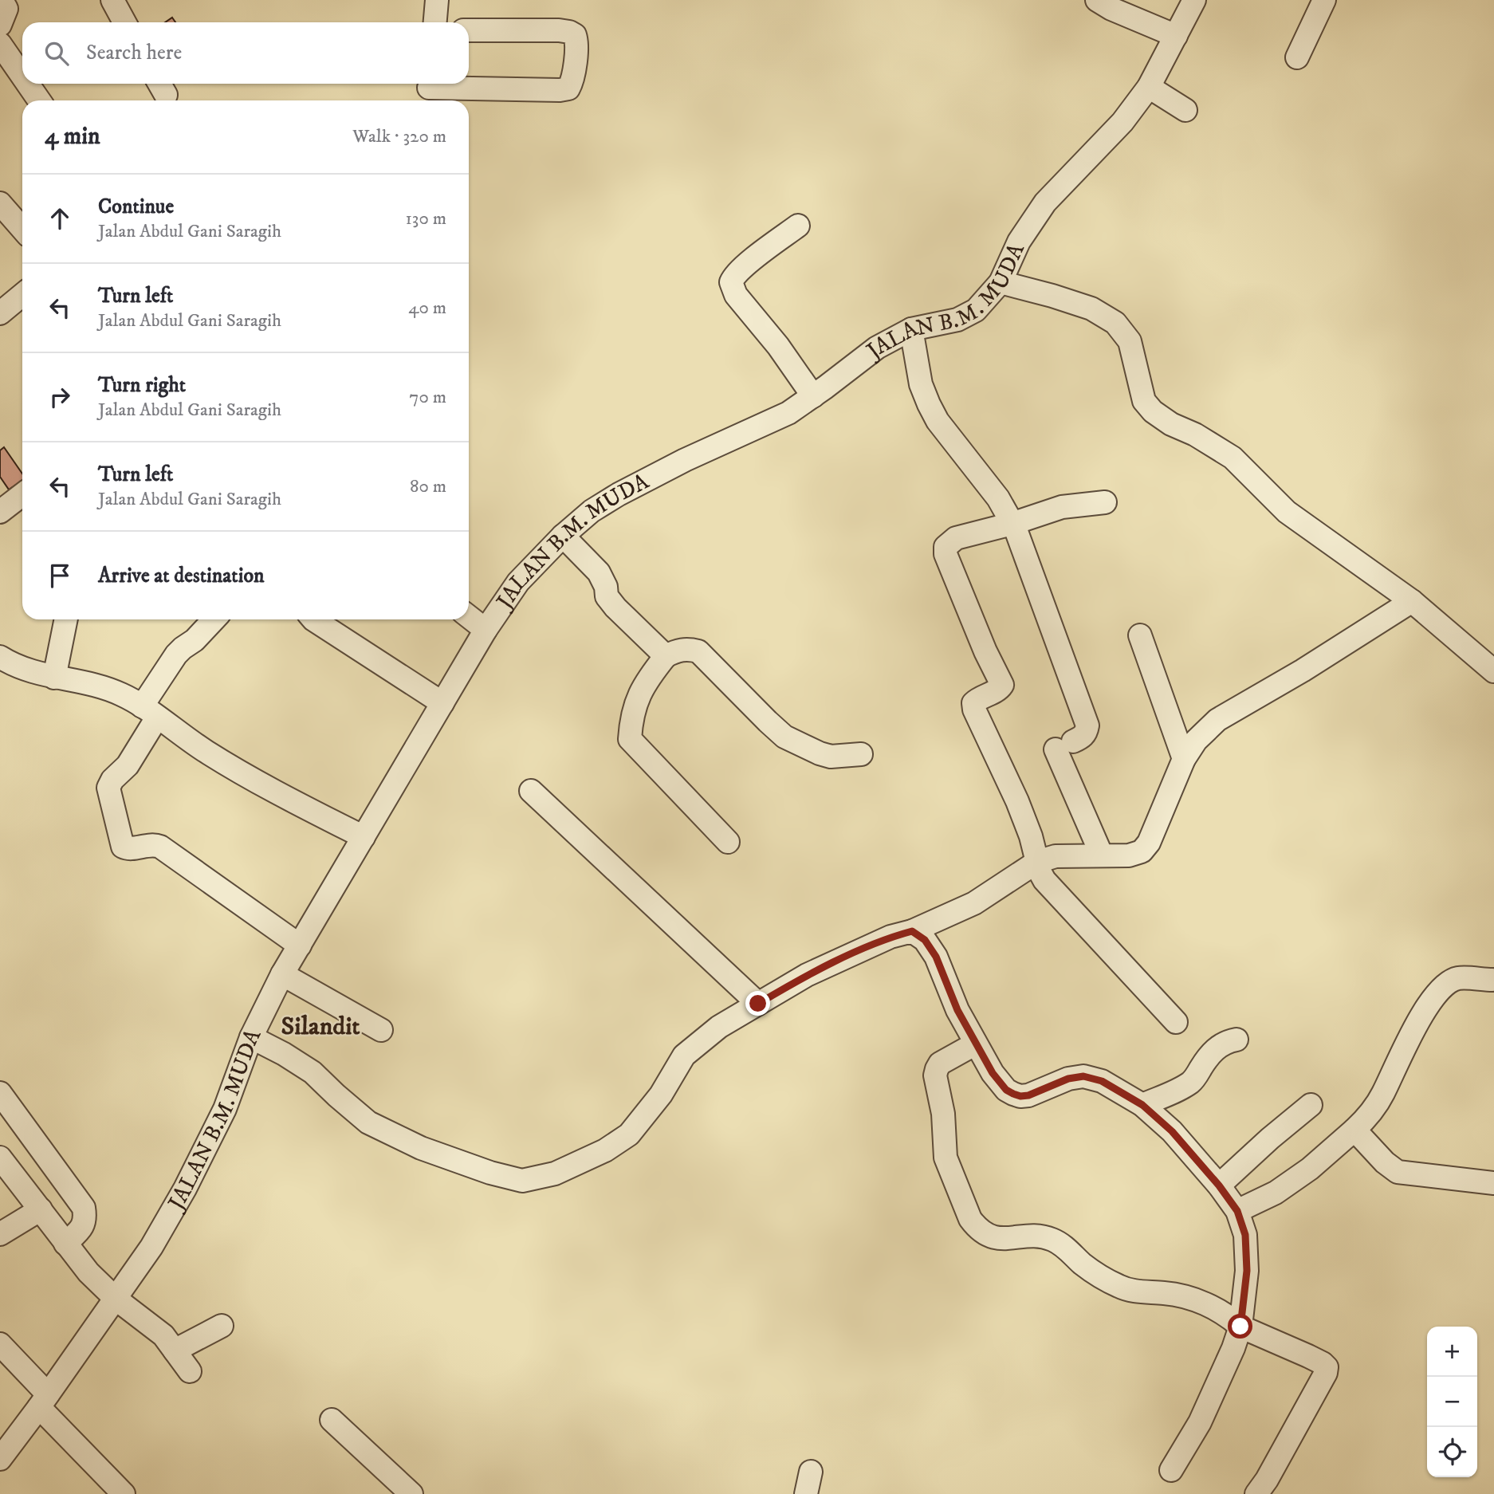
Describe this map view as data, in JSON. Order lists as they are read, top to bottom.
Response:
{
  "streets": {
    "street": ["JALAN B.M. MUDA"]
  },
  "districts": ["Silandit"],
  "page": {
    "search": "Search here",
    "heading": ["4 min", "Walk · 320 m"],
    "list": [
      ["Continue", "Jalan Abdul Gani Saragih", "130 m"],
      ["Turn left", "Jalan Abdul Gani Saragih", "40 m"],
      ["Turn right", "Jalan Abdul Gani Saragih", "70 m"],
      ["Turn left", "Jalan Abdul Gani Saragih", "80 m"],
      "Arrive at destination"
    ],
    "map_buttons": ["+", "−"]
  }
}
